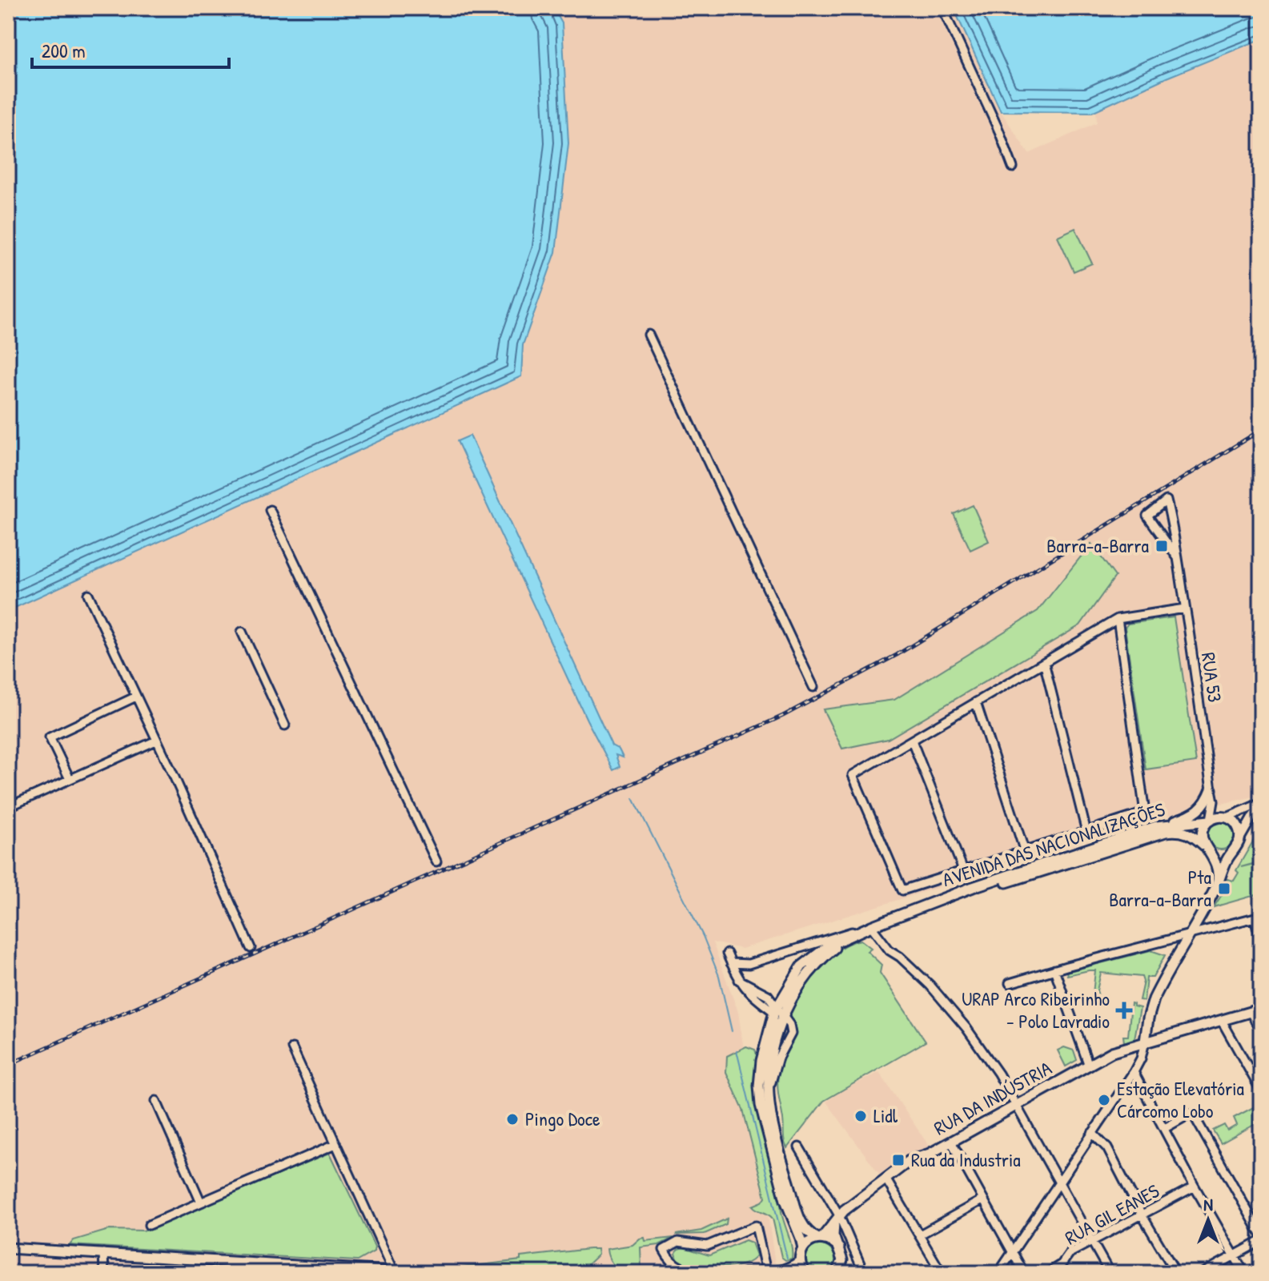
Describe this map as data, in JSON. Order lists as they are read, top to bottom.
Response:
{
  "streets": {
    "street": [
      "RUA 53",
      "AVENIDA DAS NACIONALIZAÇÕES",
      "RUA DA INDÚSTRIA",
      "RUA GIL EANES"
    ]
  },
  "crossings": [
    ["RUA 53", "AVENIDA DAS NACIONALIZAÇÕES"],
    ["AVENIDA DAS NACIONALIZAÇÕES", "RUA DA INDÚSTRIA"]
  ],
  "places": {
    "transit": ["Barra-a-Barra", "Pta Barra-a-Barra", "Rua da Industria"],
    "health": ["URAP Arco Ribeirinho - Polo Lavradio"],
    "other": ["Estação Elevatória Cárcomo Lobo", "Lidl", "Pingo Doce"]
  },
  "scale_bar": "200 m",
  "north": "top"
}
